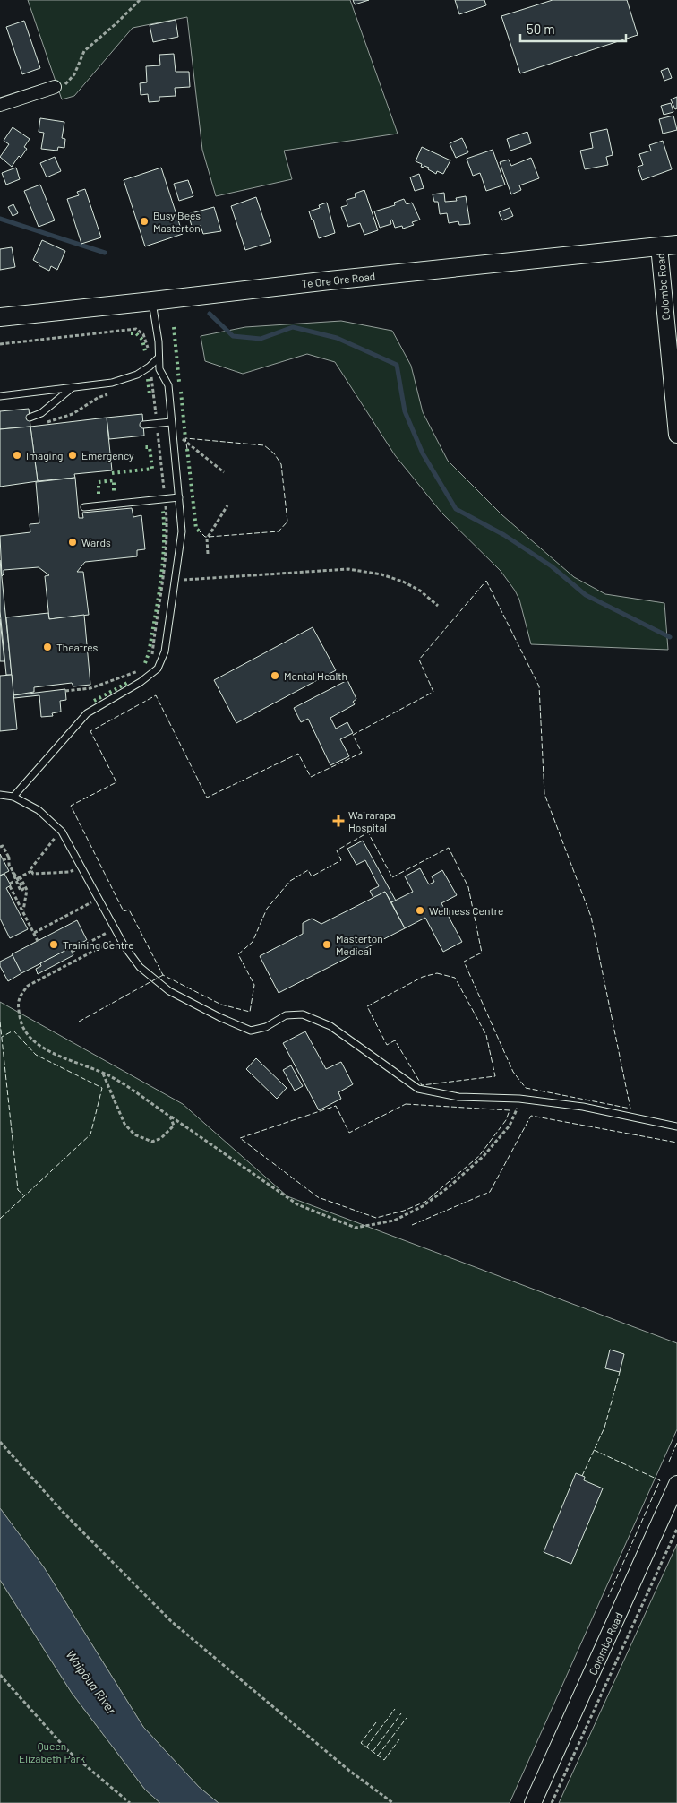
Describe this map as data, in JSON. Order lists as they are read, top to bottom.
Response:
{
  "streets": {
    "main road": ["Te Ore Ore Road"],
    "street": ["Colombo Road"]
  },
  "crossings": [
    ["Te Ore Ore Road", "Colombo Road"]
  ],
  "water": ["Waipōua River"],
  "parks": ["Queen Elizabeth Park"],
  "places": {
    "other": [
      "Busy Bees Masterton",
      "Imaging",
      "Emergency",
      "Wards",
      "Theatres",
      "Mental Health",
      "Wellness Centre",
      "Training Centre",
      "Masterton Medical"
    ],
    "health": ["Wairarapa Hospital"]
  },
  "scale_bar": "50 m"
}
